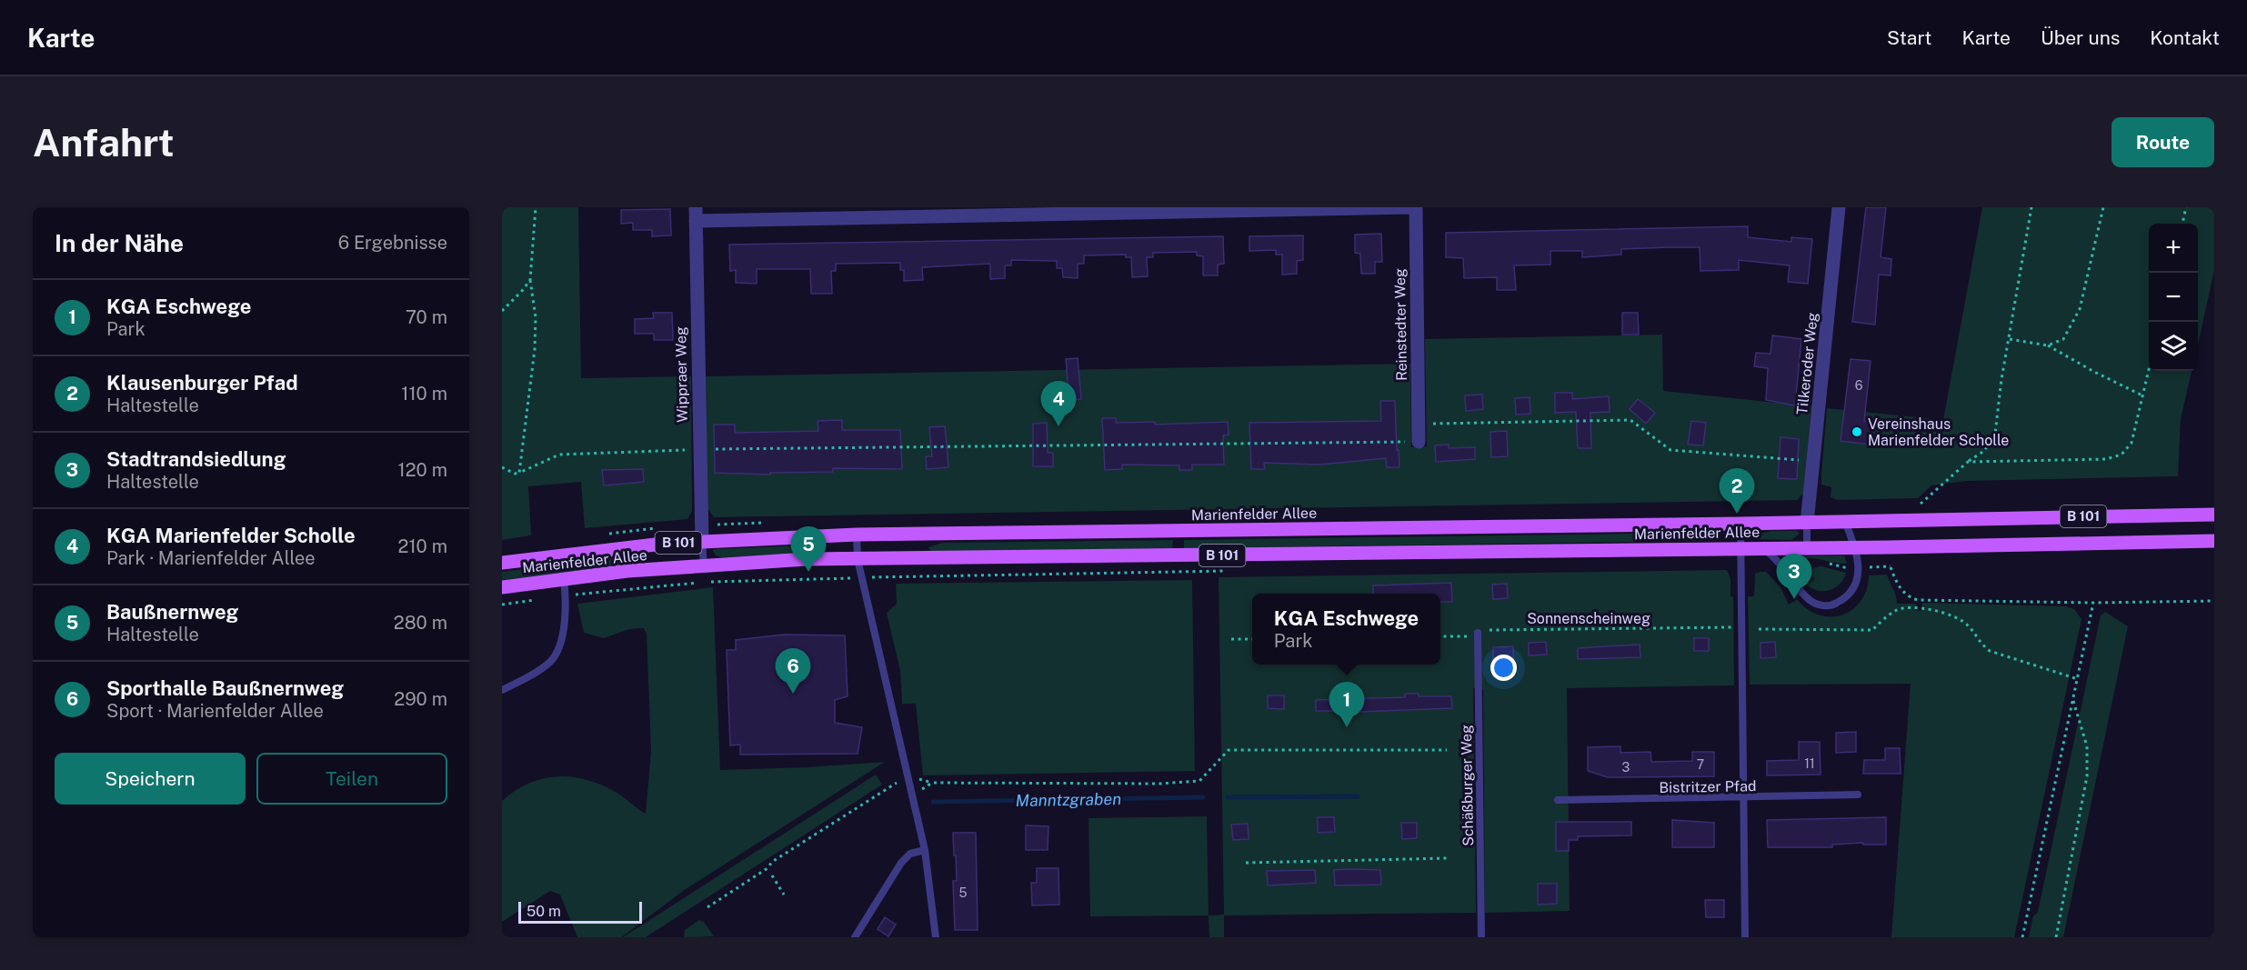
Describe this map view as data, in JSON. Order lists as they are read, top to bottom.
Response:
{
  "streets": {
    "main road": ["Marienfelder Allee", "B 101"],
    "street": ["Reinstedter Weg", "Tilkeroder Weg", "Wippraer Weg"],
    "lane": ["Schäßburger Weg", "Bistritzer Pfad"],
    "path": ["Sonnenscheinweg"]
  },
  "crossings": [
    ["Tilkeroder Weg", "Marienfelder Allee"],
    ["Wippraer Weg", "Marienfelder Allee"],
    ["Sonnenscheinweg", "Schäßburger Weg"]
  ],
  "water": ["Manntzgraben"],
  "places": ["Vereinshaus Marienfelder Scholle"],
  "house_numbers": [
    "6",
    "11",
    "7",
    "3",
    "5"
  ],
  "scale_bar": "50 m",
  "page": {
    "header": "Karte",
    "nav": [
      "Start",
      "Karte",
      "Über uns",
      "Kontakt"
    ],
    "buttons": [
      "Route",
      ["Speichern", "Teilen"]
    ],
    "title": "Anfahrt",
    "heading": ["In der Nähe", "6 Ergebnisse"],
    "map_buttons": ["+", "−"],
    "list": [
      {
        "mark": "1",
        "name": "KGA Eschwege",
        "note": "Park",
        "value": "70 m"
      },
      {
        "mark": "2",
        "name": "Klausenburger Pfad",
        "note": "Haltestelle",
        "value": "110 m"
      },
      {
        "mark": "3",
        "name": "Stadtrandsiedlung",
        "note": "Haltestelle",
        "value": "120 m"
      },
      {
        "mark": "4",
        "name": "KGA Marienfelder Scholle",
        "note": "Park · Marienfelder Allee",
        "value": "210 m"
      },
      {
        "mark": "5",
        "name": "Baußnernweg",
        "note": "Haltestelle",
        "value": "280 m"
      },
      {
        "mark": "6",
        "name": "Sporthalle Baußnernweg",
        "note": "Sport · Marienfelder Allee",
        "value": "290 m"
      }
    ],
    "pins": [
      "4",
      "2",
      "5",
      "3",
      "6",
      "1"
    ],
    "popup": ["KGA Eschwege", "Park"],
    "scale": "50 m"
  }
}
